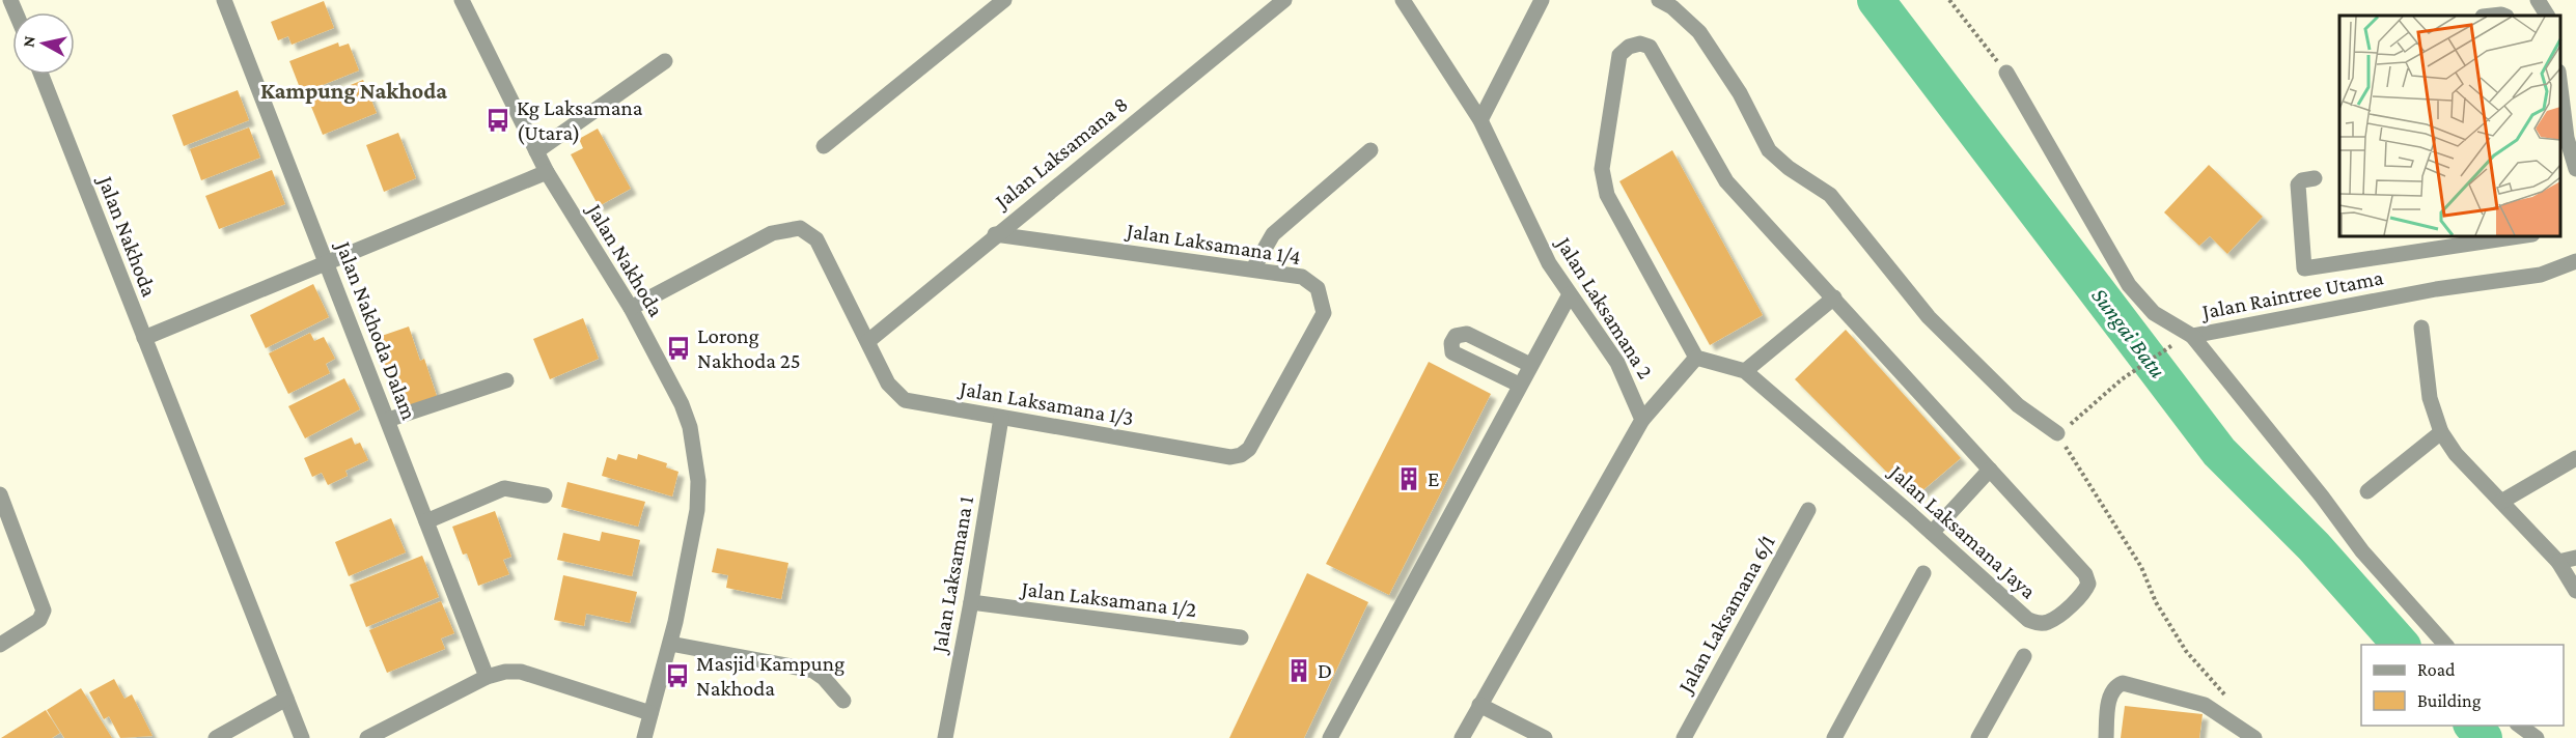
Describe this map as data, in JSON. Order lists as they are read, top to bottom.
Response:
{
  "streets": {
    "street": [
      "Jalan Laksamana 8",
      "Jalan Nakhoda",
      "Jalan Laksamana 1/4",
      "Jalan Raintree Utama",
      "Jalan Laksamana 2",
      "Jalan Nakhoda Dalam",
      "Jalan Laksamana 1/3",
      "Jalan Laksamana Jaya",
      "Jalan Laksamana 1",
      "Jalan Laksamana 1/2",
      "Jalan Laksamana 6/1"
    ]
  },
  "crossings": [
    ["Jalan Laksamana 8", "Jalan Laksamana 1/4"],
    ["Jalan Laksamana 8", "Jalan Laksamana 1/3"],
    ["Jalan Laksamana 1/4", "Jalan Laksamana 1/3"],
    ["Jalan Laksamana 1/3", "Jalan Laksamana 1"],
    ["Jalan Laksamana 1", "Jalan Laksamana 1/2"]
  ],
  "districts": ["Kampung Nakhoda"],
  "water": ["Sungai Batu"],
  "places": {
    "bus stop": ["Kg Laksamana (Utara)", "Lorong Nakhoda 25", "Masjid Kampung Nakhoda"],
    "building": ["E", "D"]
  },
  "legend": ["Road", "Building"],
  "north": "left"
}
